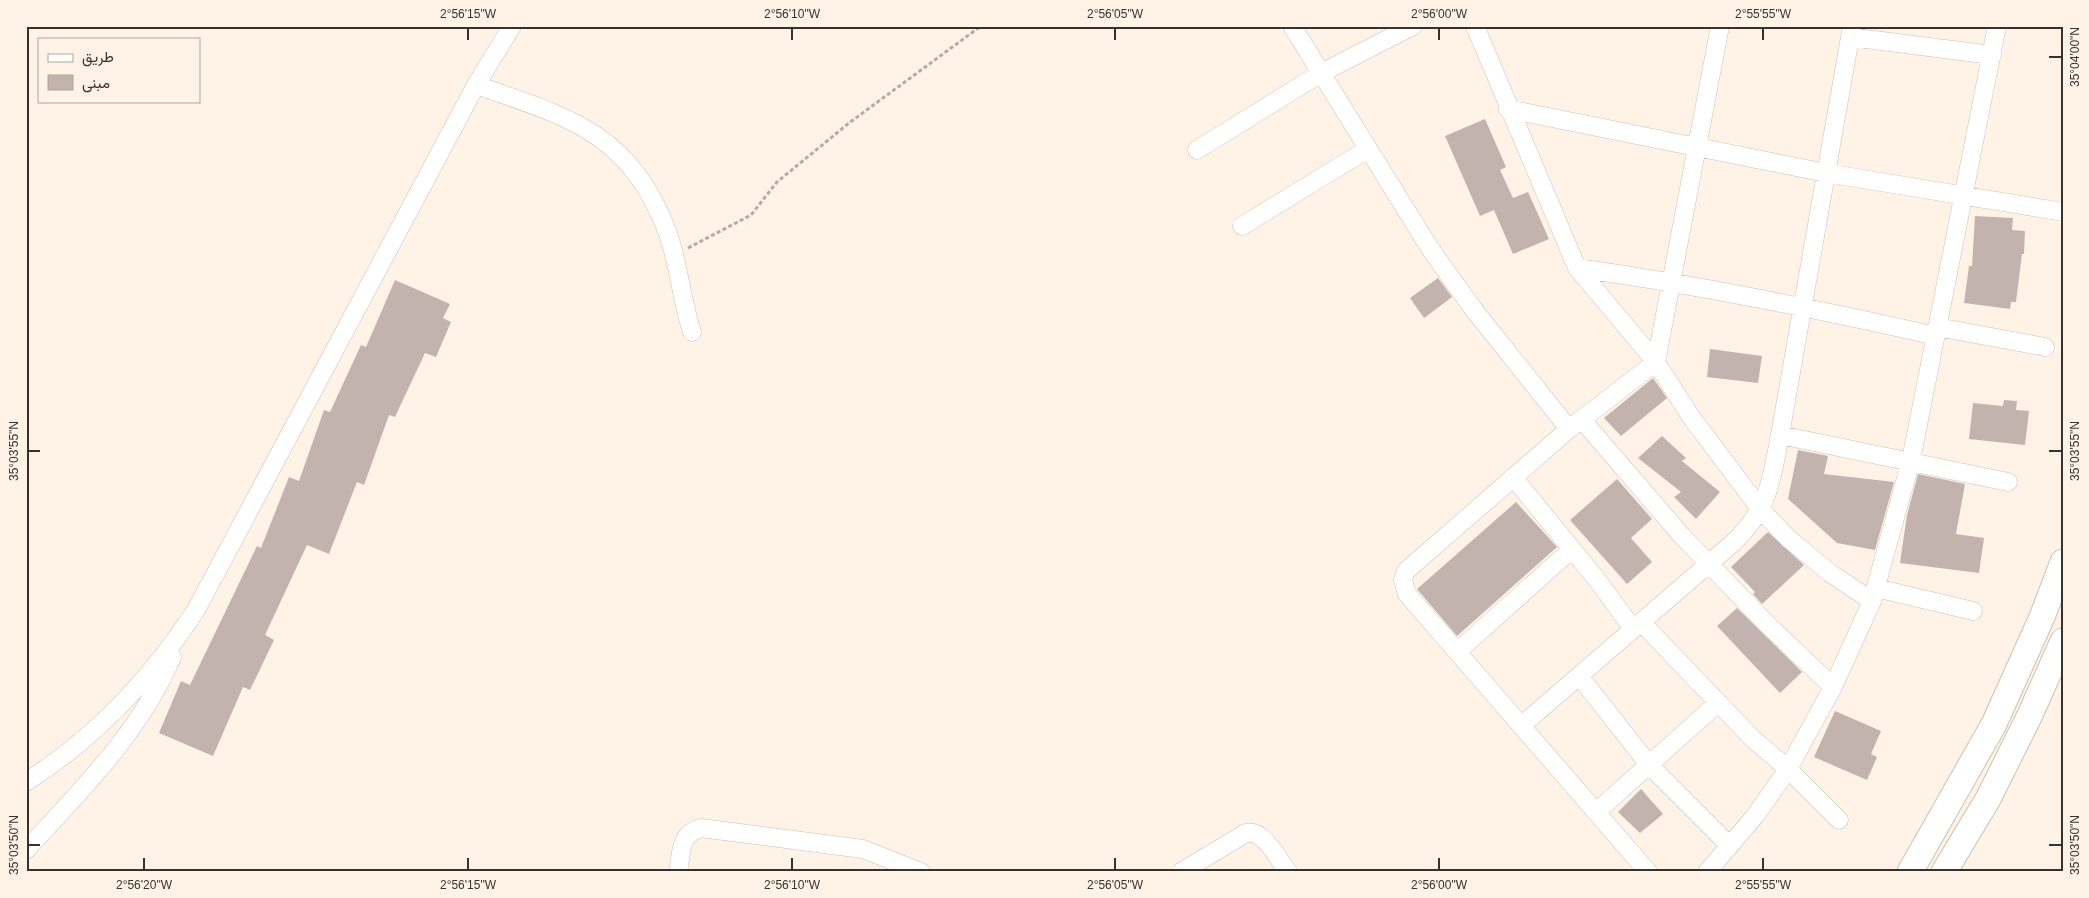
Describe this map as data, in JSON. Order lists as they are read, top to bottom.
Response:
{
  "legend": ["طريق", "مبنى"],
  "coordinates": [
    "2°56'15\"W",
    "2°56'10\"W",
    "2°56'05\"W",
    "2°56'00\"W",
    "2°55'55\"W",
    "35°04'00\"N",
    "35°03'55\"N",
    "35°03'50\"N",
    "2°56'20\"W"
  ]
}
